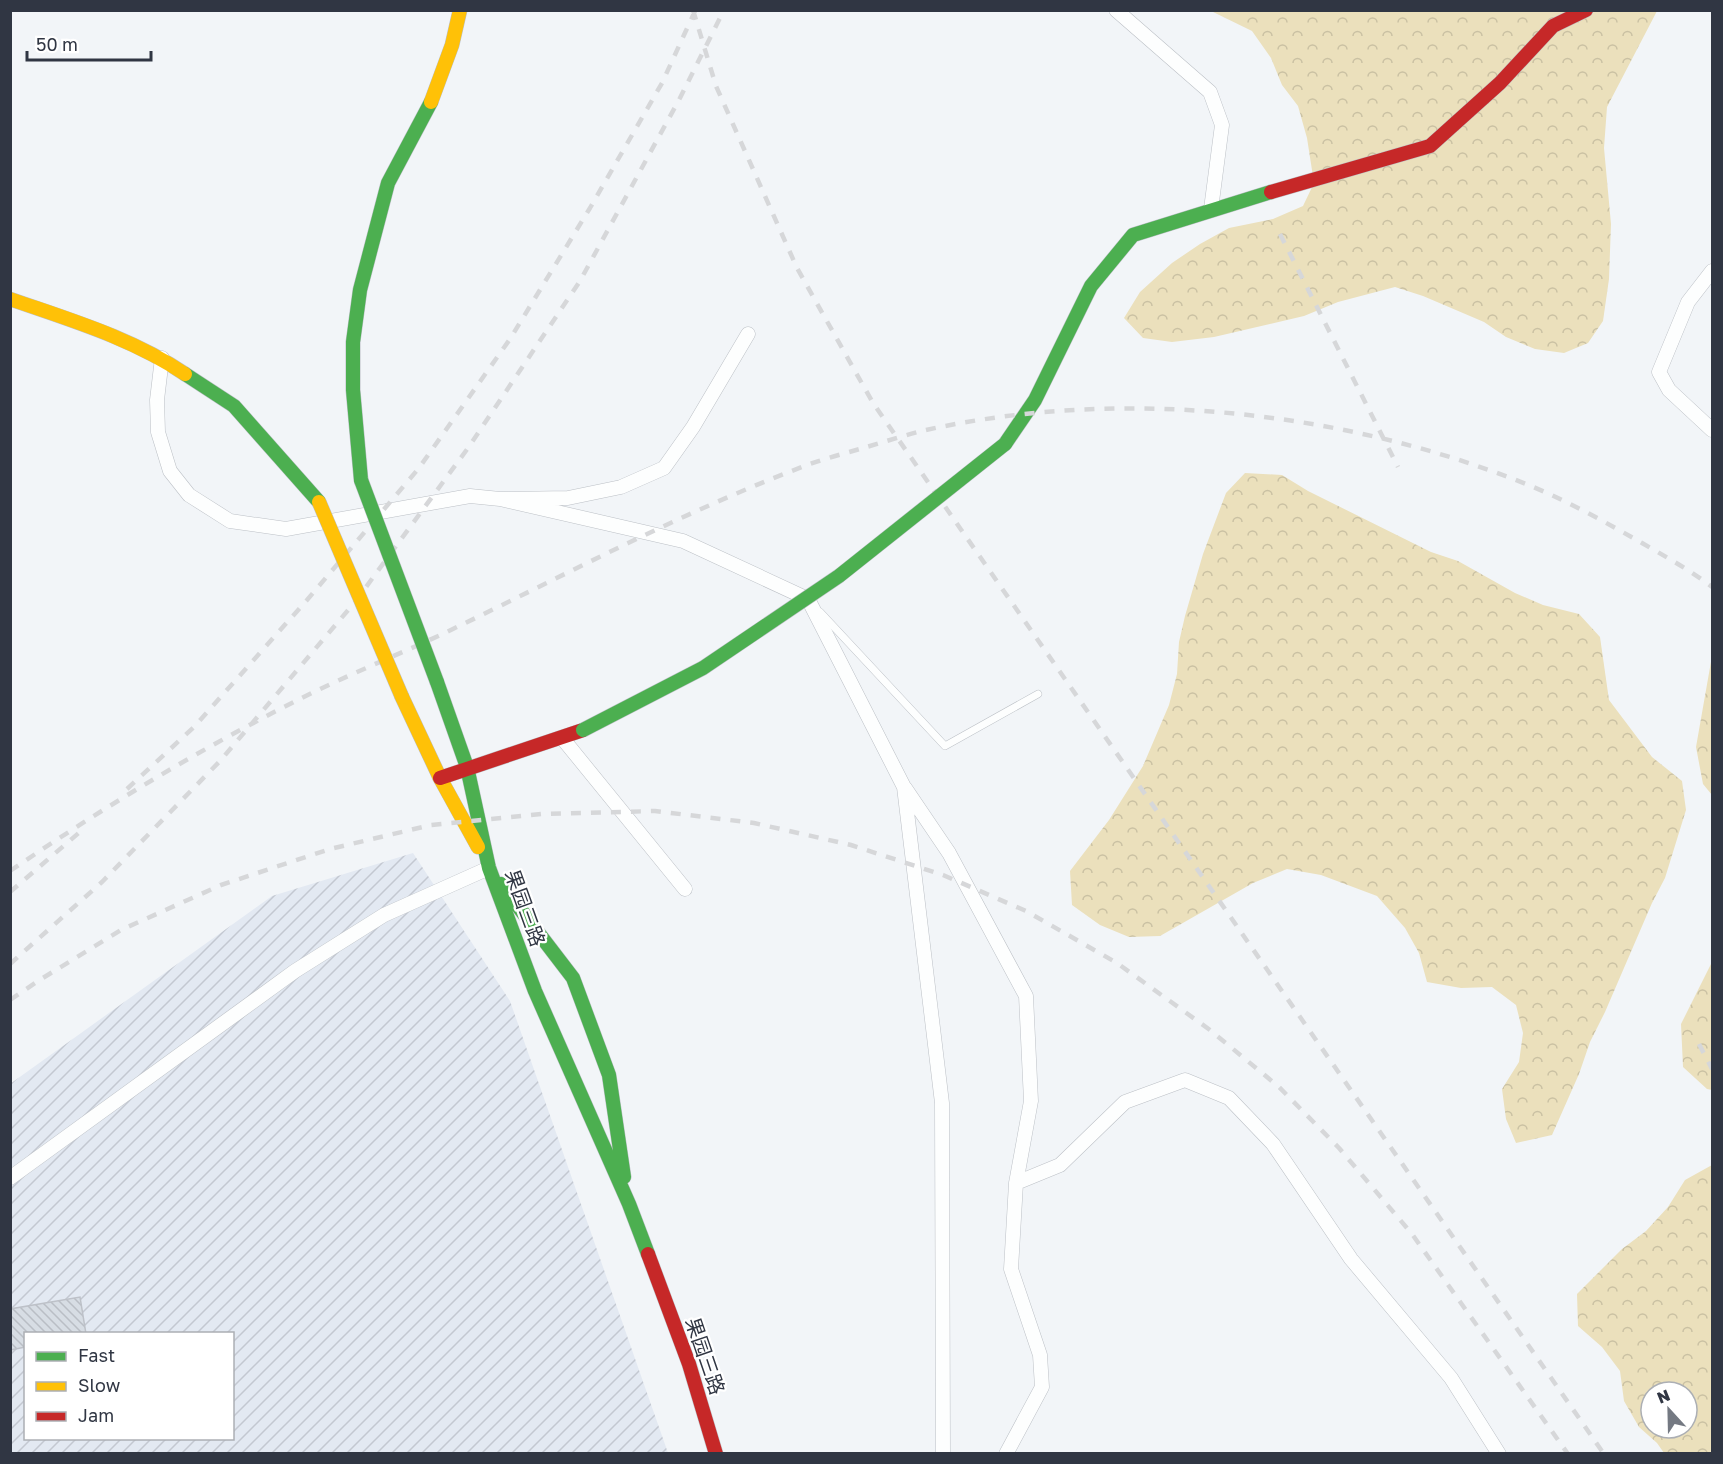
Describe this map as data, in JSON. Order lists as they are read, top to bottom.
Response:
{
  "streets": {
    "street": ["果园三路"]
  },
  "legend": ["Fast", "Slow", "Jam"],
  "scale_bar": "50 m",
  "north": "top"
}
